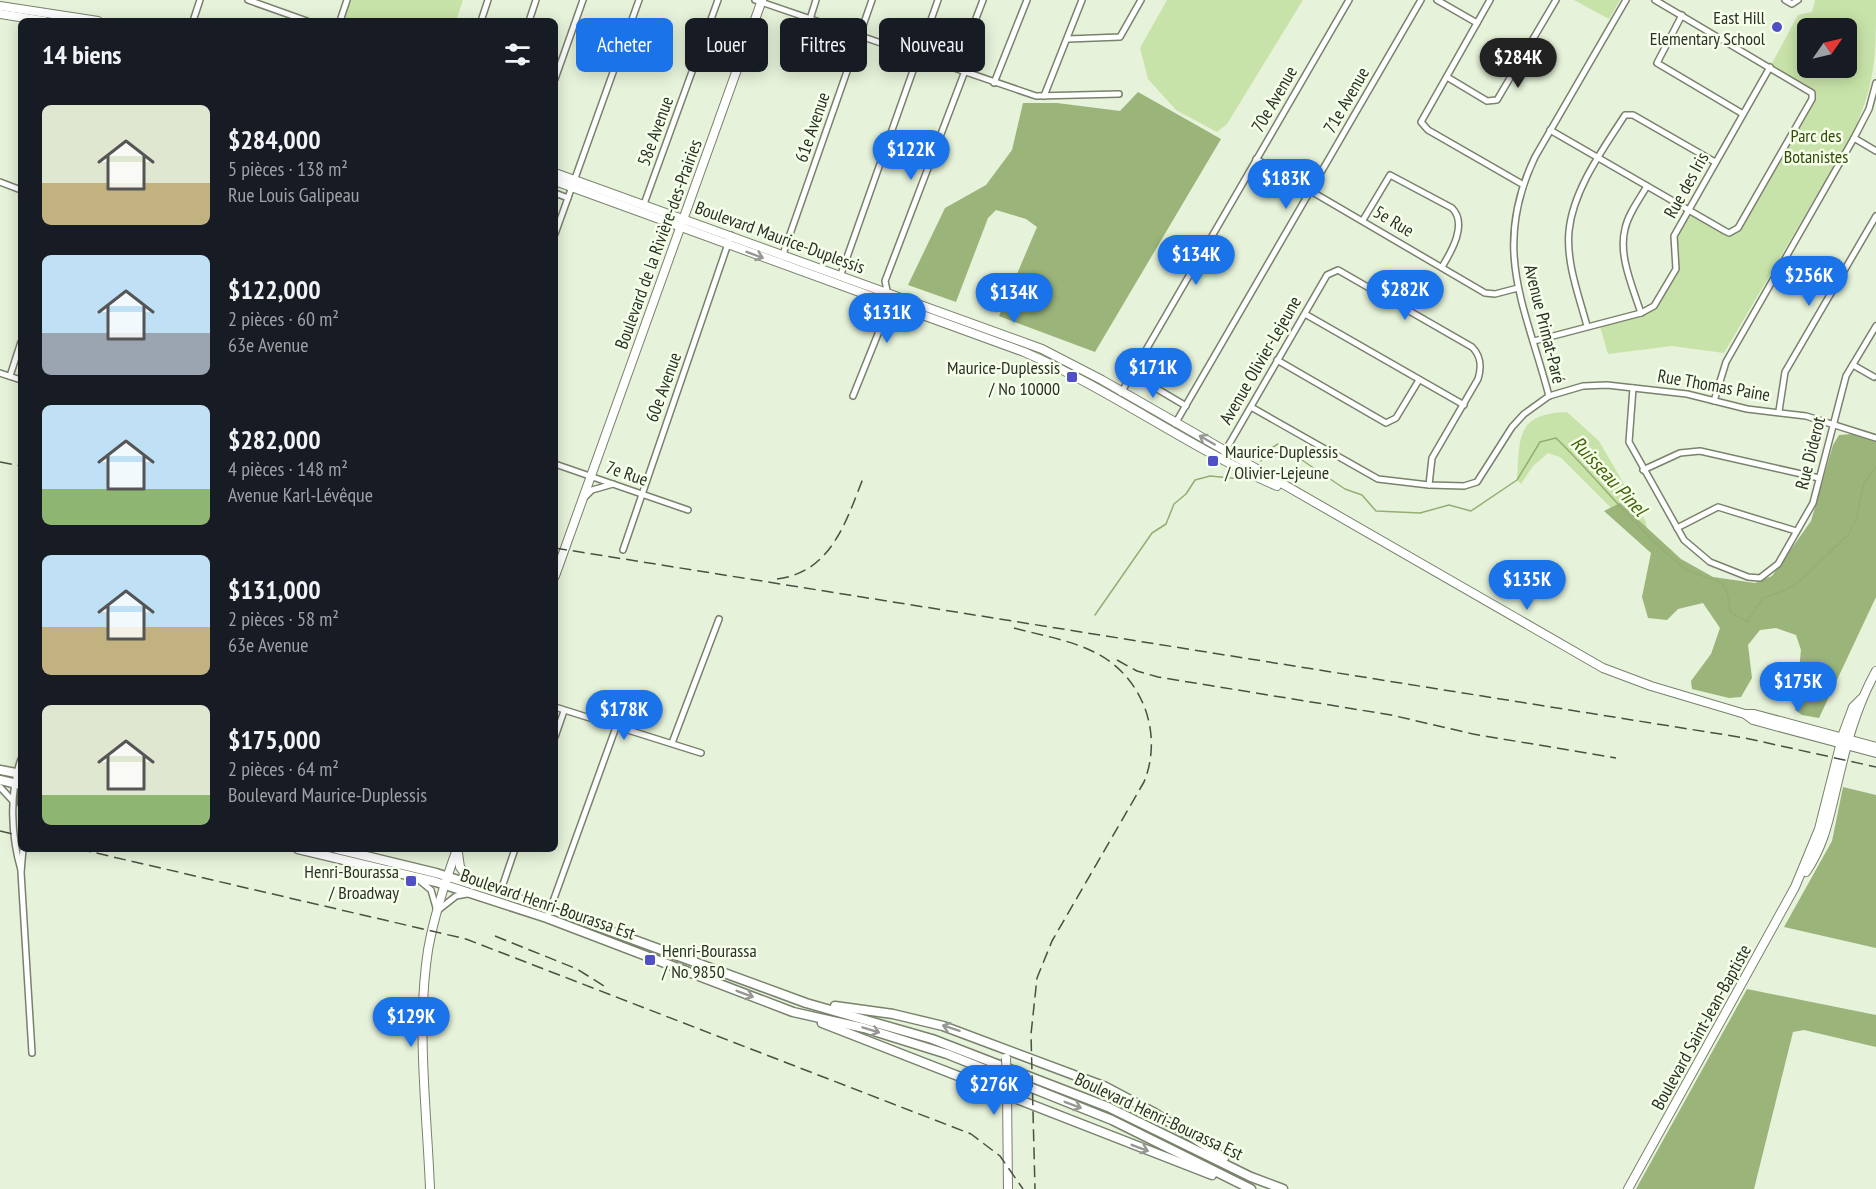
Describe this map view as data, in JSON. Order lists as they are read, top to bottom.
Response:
{
  "streets": {
    "main road": ["Boulevard Henri-Bourassa Est"],
    "street": [
      "70e Avenue",
      "71e Avenue",
      "61e Avenue",
      "58e Avenue",
      "Rue des Iris",
      "5e Rue",
      "Boulevard Maurice-Duplessis",
      "Boulevard de la Rivière-des-Prairies",
      "Avenue Primat-Paré",
      "Avenue Olivier-Lejeune",
      "Rue Thomas Paine",
      "60e Avenue",
      "Rue Diderot",
      "7e Rue",
      "Boulevard Saint-Jean-Baptiste"
    ]
  },
  "crossings": [
    ["70e Avenue", "5e Rue"],
    ["70e Avenue", "Boulevard Maurice-Duplessis"],
    ["71e Avenue", "5e Rue"],
    ["71e Avenue", "Boulevard Maurice-Duplessis"],
    ["61e Avenue", "Boulevard Maurice-Duplessis"],
    ["58e Avenue", "Boulevard Maurice-Duplessis"],
    ["Rue des Iris", "Avenue Primat-Paré"],
    ["5e Rue", "Avenue Primat-Paré"],
    ["Boulevard Maurice-Duplessis", "Boulevard de la Rivière-des-Prairies"],
    ["Boulevard Maurice-Duplessis", "Avenue Olivier-Lejeune"],
    ["Boulevard Maurice-Duplessis", "60e Avenue"],
    ["Boulevard Maurice-Duplessis", "Boulevard Saint-Jean-Baptiste"],
    ["Boulevard de la Rivière-des-Prairies", "7e Rue"],
    ["Avenue Primat-Paré", "Rue Thomas Paine"],
    ["Avenue Olivier-Lejeune", "Rue Thomas Paine"],
    ["Rue Thomas Paine", "Rue Diderot"],
    ["60e Avenue", "7e Rue"]
  ],
  "water": ["Ruisseau Pinel"],
  "parks": ["Parc des Botanistes"],
  "places": {
    "other": ["East Hill Elementary School"],
    "transit": [
      "Maurice-Duplessis / No 10000",
      "Maurice-Duplessis / Olivier-Lejeune",
      "Henri-Bourassa / Broadway",
      "Henri-Bourassa / No 9850"
    ]
  },
  "north": "top right",
  "page": {
    "chip": [
      "Acheter",
      "Louer",
      "Filtres",
      "Nouveau"
    ],
    "heading": "14 biens",
    "price": [
      "$284K",
      "$122K",
      "$183K",
      "$134K",
      "$256K",
      "$282K",
      "$134K",
      "$131K",
      "$171K",
      "$135K",
      "$175K",
      "$178K",
      "$129K",
      "$276K"
    ],
    "list": [
      {
        "name": "$284,000",
        "note": "5 pièces · 138 m² · Rue Louis Galipeau"
      },
      {
        "name": "$122,000",
        "note": "2 pièces · 60 m² · 63e Avenue"
      },
      {
        "name": "$282,000",
        "note": "4 pièces · 148 m² · Avenue Karl-Lévêque"
      },
      {
        "name": "$131,000",
        "note": "2 pièces · 58 m² · 63e Avenue"
      },
      {
        "name": "$175,000",
        "note": "2 pièces · 64 m² · Boulevard Maurice-Duplessis"
      }
    ]
  }
}
